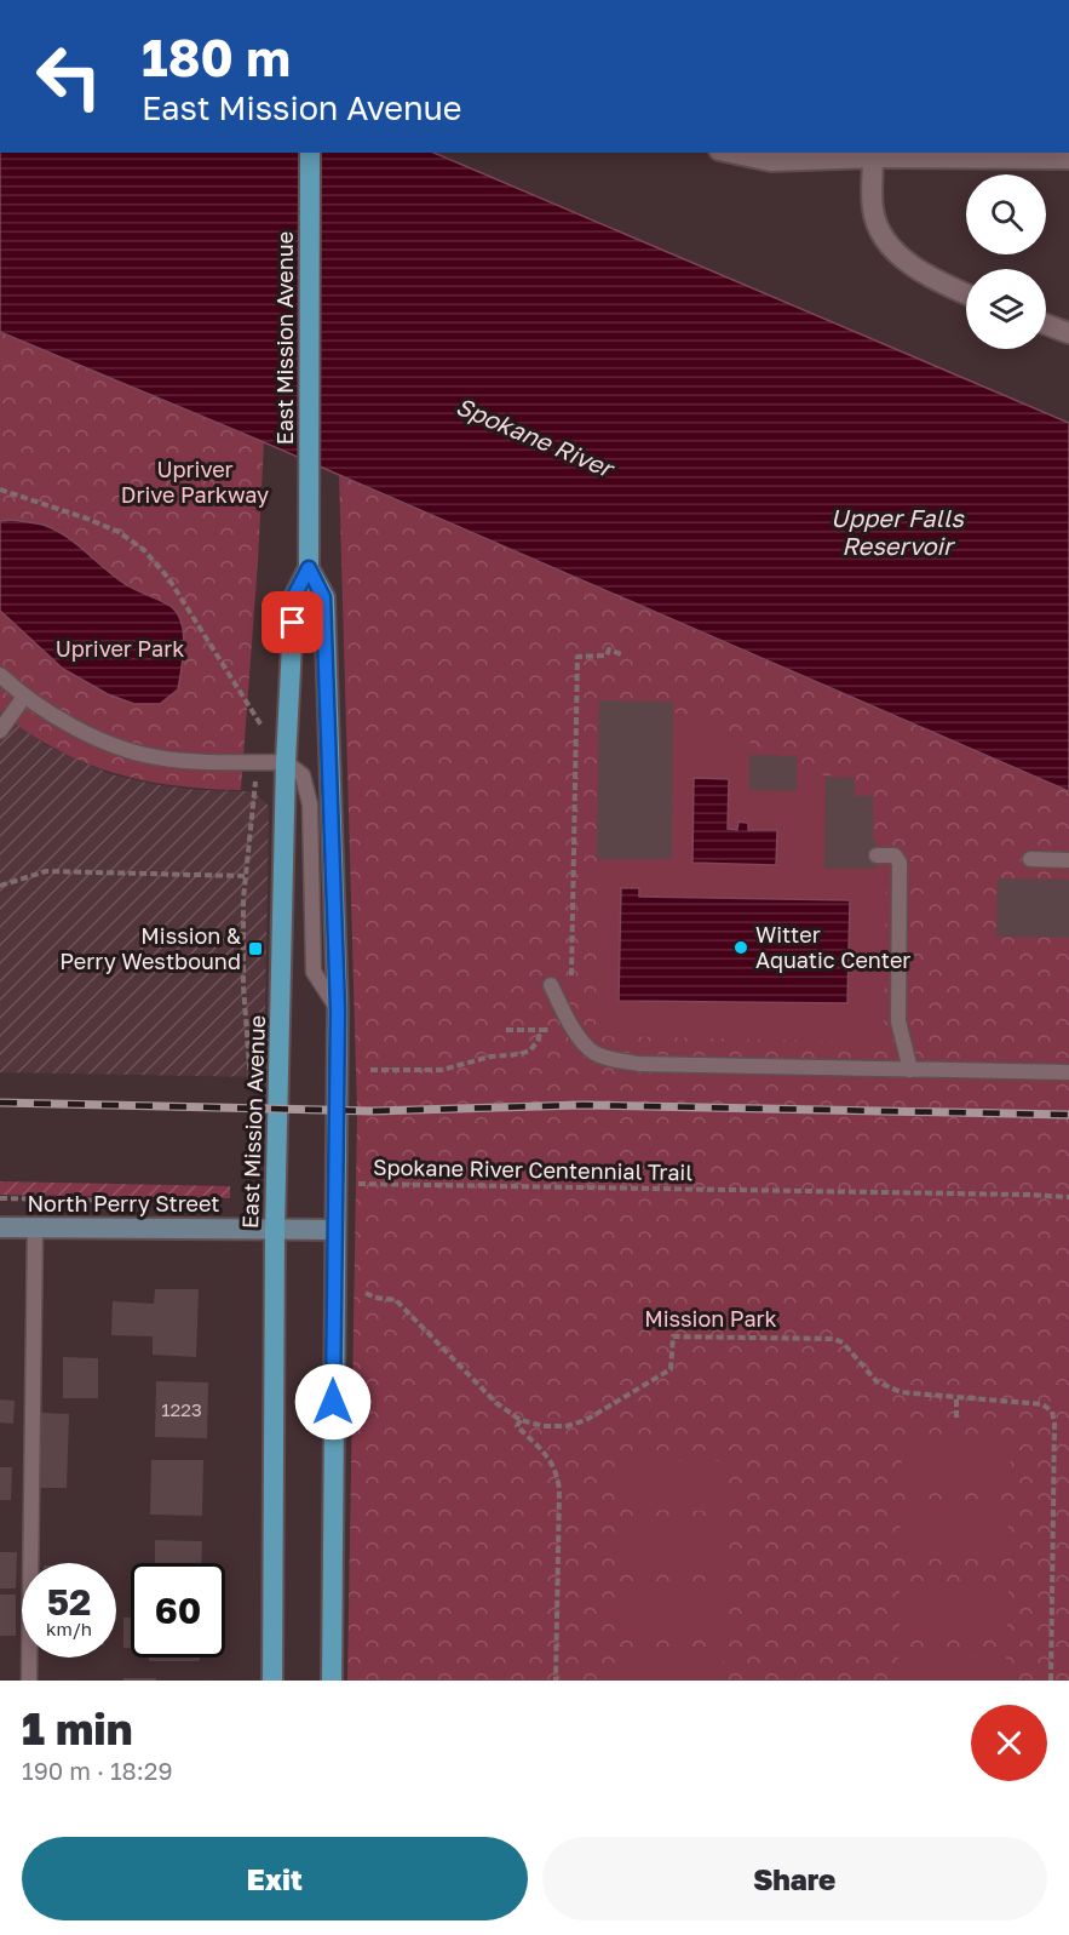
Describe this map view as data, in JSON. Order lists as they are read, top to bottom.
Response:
{
  "streets": {
    "main road": ["East Mission Avenue", "North Perry Street"],
    "path": ["Spokane River Centennial Trail"]
  },
  "crossings": [
    ["East Mission Avenue", "Spokane River Centennial Trail"],
    ["East Mission Avenue", "North Perry Street"]
  ],
  "water": ["Spokane River", "Upper Falls Reservoir"],
  "parks": ["Upriver Drive Parkway", "Upriver Park", "Mission Park"],
  "places": {
    "other": ["Witter Aquatic Center"],
    "transit": ["Mission & Perry Westbound"]
  },
  "house_numbers": ["1223"],
  "page": {
    "turn": ["180 m", "East Mission Avenue"],
    "speed": "52 km/h",
    "limit": "60",
    "heading": ["1 min", "190 m · 18:29"],
    "buttons": ["Exit", "Share"]
  }
}
